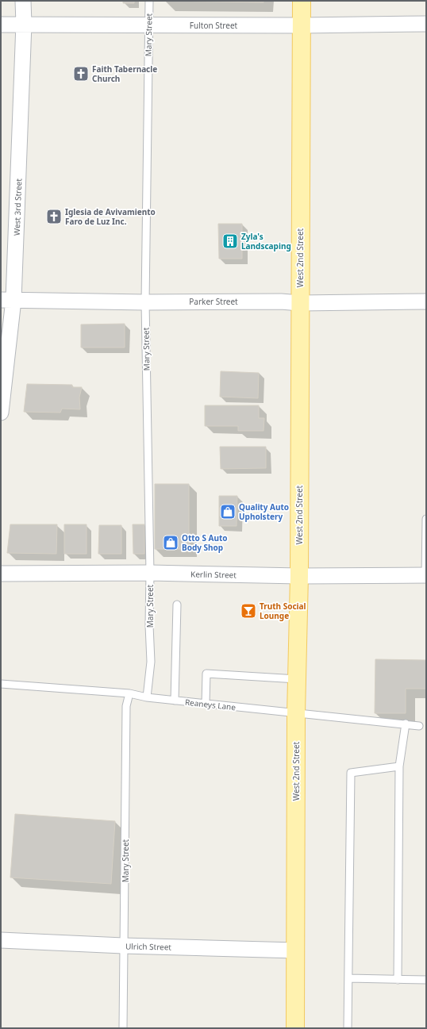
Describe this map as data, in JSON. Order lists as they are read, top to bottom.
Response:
{
  "streets": {
    "main road": ["West 2nd Street"],
    "street": [
      "Fulton Street",
      "West 3rd Street",
      "Parker Street",
      "Kerlin Street",
      "Ulrich Street"
    ],
    "lane": ["Mary Street", "Reaneys Lane"]
  },
  "crossings": [
    ["Fulton Street", "Mary Street"],
    ["Fulton Street", "West 3rd Street"],
    ["Fulton Street", "West 2nd Street"],
    ["Mary Street", "Parker Street"],
    ["Mary Street", "Kerlin Street"],
    ["Mary Street", "Reaneys Lane"],
    ["Mary Street", "Ulrich Street"],
    ["West 3rd Street", "Parker Street"],
    ["West 2nd Street", "Parker Street"],
    ["West 2nd Street", "Kerlin Street"],
    ["West 2nd Street", "Reaneys Lane"],
    ["West 2nd Street", "Ulrich Street"]
  ],
  "places": {
    "church": ["Faith Tabernacle Church", "Iglesia de Avivamiento Faro de Luz Inc."],
    "building": ["Zyla's Landscaping"],
    "shop": ["Quality Auto Upholstery", "Otto S Auto Body Shop"],
    "bar": ["Truth Social Lounge"]
  }
}
